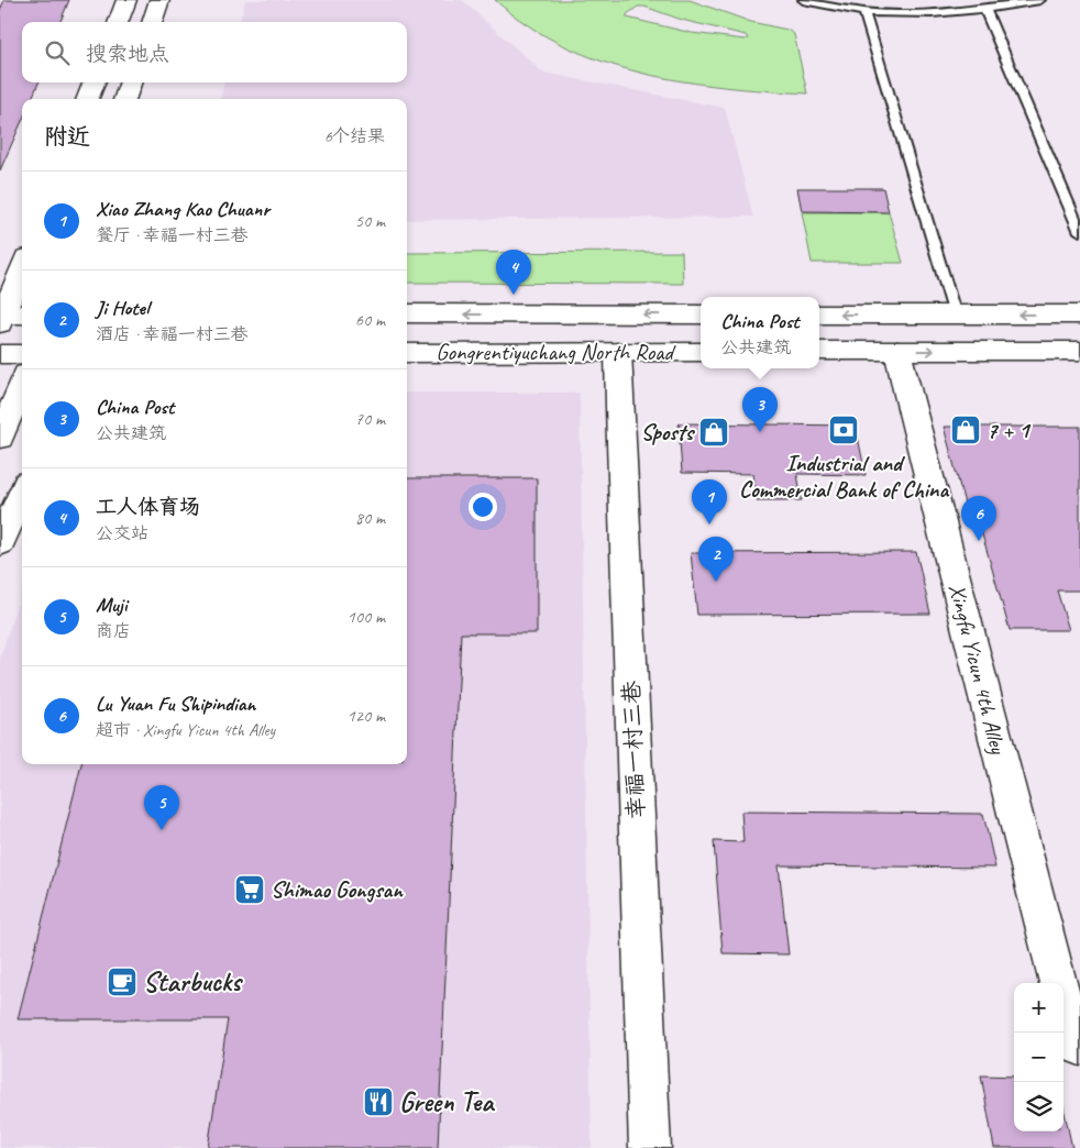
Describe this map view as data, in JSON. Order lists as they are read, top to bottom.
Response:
{
  "streets": {
    "main road": ["Gongrentiyuchang North Road", "Xingfu Yicun 4th Alley", "幸福一村三巷"]
  },
  "crossings": [
    ["Gongrentiyuchang North Road", "幸福一村三巷"]
  ],
  "places": {
    "bank": ["Industrial and Commercial Bank of China"],
    "shop": ["7 + 1", "Sposts"],
    "supermarket": ["Shimao Gongsan"],
    "cafe": ["Starbucks"],
    "restaurant": ["Green Tea"]
  },
  "page": {
    "search": "搜索地点",
    "heading": ["附近", "6个结果"],
    "list": [
      {
        "mark": "1",
        "name": "Xiao Zhang Kao Chuanr",
        "note": "餐厅 · 幸福一村三巷",
        "value": "50 m"
      },
      {
        "mark": "2",
        "name": "Ji Hotel",
        "note": "酒店 · 幸福一村三巷",
        "value": "60 m"
      },
      {
        "mark": "3",
        "name": "China Post",
        "note": "公共建筑",
        "value": "70 m"
      },
      {
        "mark": "4",
        "name": "工人体育场",
        "note": "公交站",
        "value": "80 m"
      },
      {
        "mark": "5",
        "name": "Muji",
        "note": "商店",
        "value": "100 m"
      },
      {
        "mark": "6",
        "name": "Lu Yuan Fu Shipindian",
        "note": "超市 · Xingfu Yicun 4th Alley",
        "value": "120 m"
      }
    ],
    "pins": [
      "4",
      "3",
      "1",
      "6",
      "2",
      "5"
    ],
    "popup": ["China Post", "公共建筑"],
    "map_buttons": ["+", "−"]
  }
}
